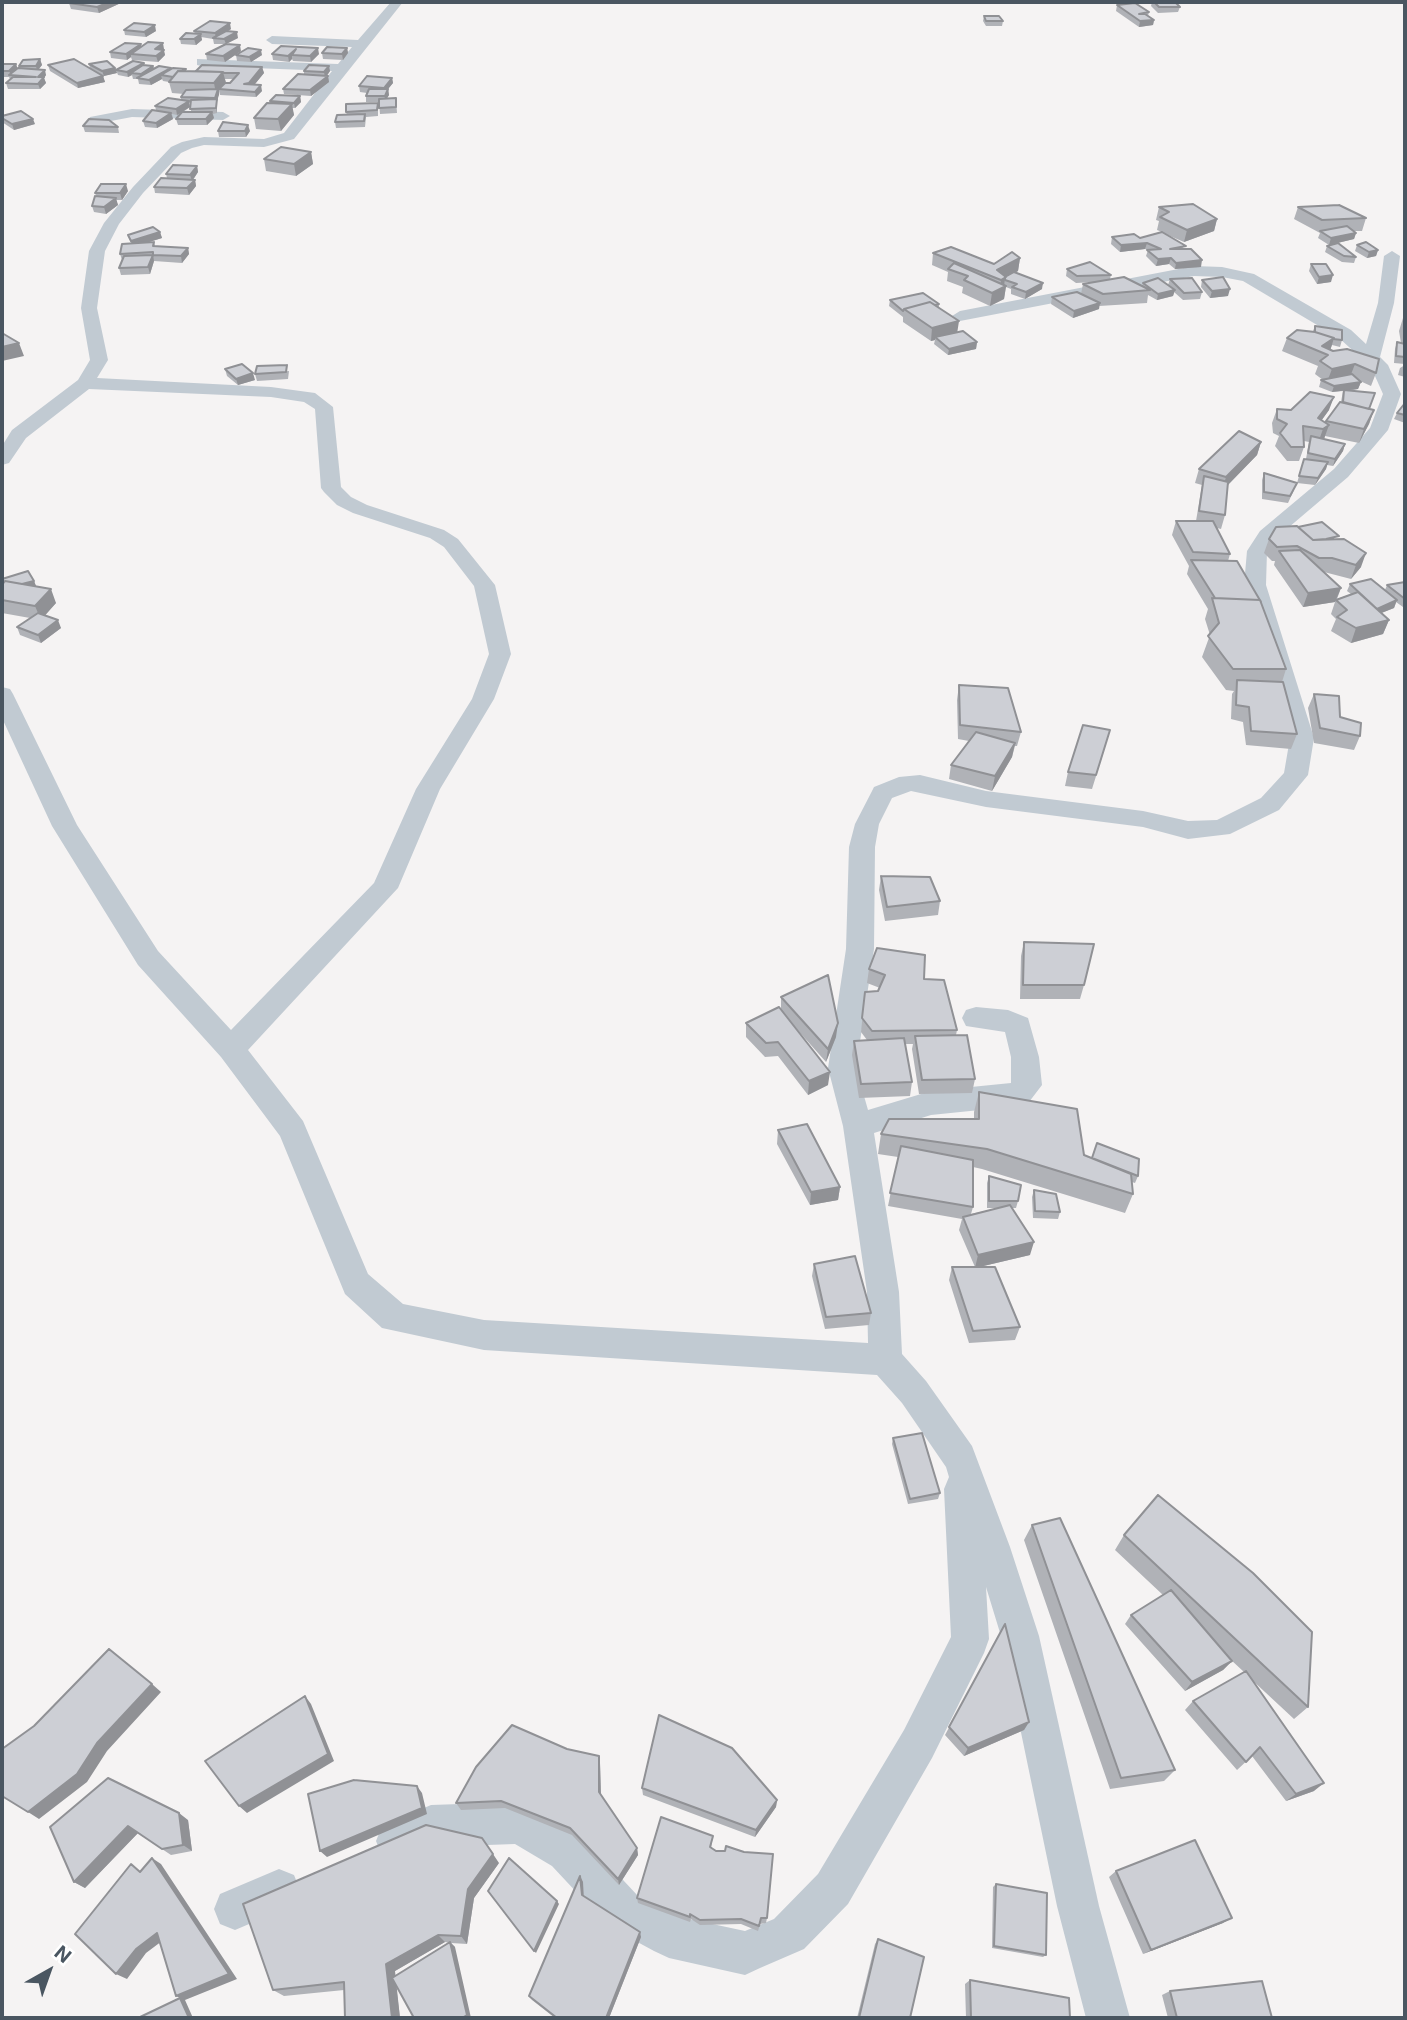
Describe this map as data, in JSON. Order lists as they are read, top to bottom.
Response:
{
  "north": "top right"
}
